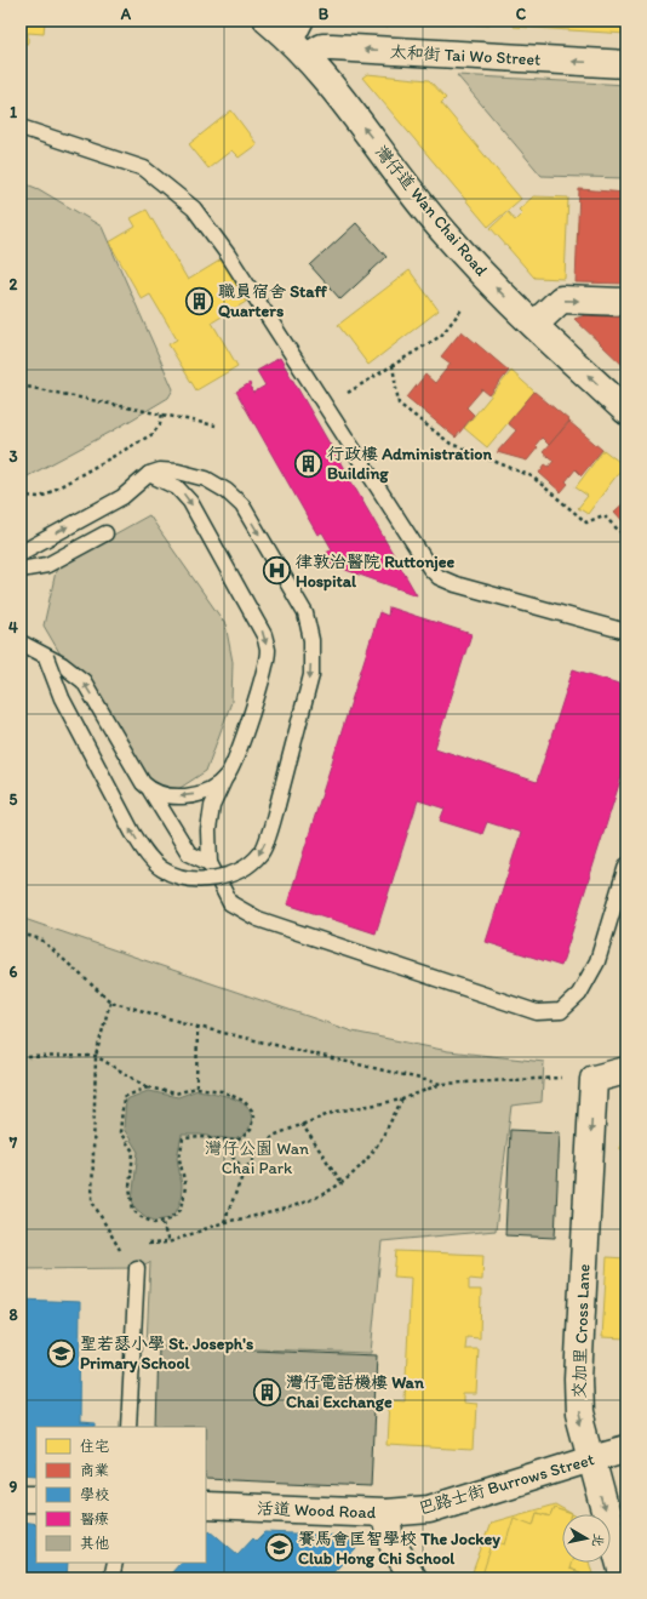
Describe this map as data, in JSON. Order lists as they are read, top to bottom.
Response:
{
  "streets": {
    "street": [
      "太和街 Tai Wo Street",
      "灣仔道 Wan Chai Road",
      "交加里 Cross Lane",
      "巴路士街 Burrows Street",
      "活道 Wood Road"
    ]
  },
  "crossings": [
    ["太和街 Tai Wo Street", "灣仔道 Wan Chai Road"],
    ["交加里 Cross Lane", "巴路士街 Burrows Street"],
    ["巴路士街 Burrows Street", "活道 Wood Road"]
  ],
  "one_way": ["太和街 Tai Wo Street", "灣仔道 Wan Chai Road", "交加里 Cross Lane"],
  "parks": ["灣仔公園 Wan Chai Park"],
  "places": {
    "building": ["職員宿舍 Staff Quarters", "行政樓 Administration Building", "灣仔電話機樓 Wan Chai Exchange"],
    "hospital": ["律敦治醫院 Ruttonjee Hospital"],
    "school or university": ["聖若瑟小學 St. Joseph's Primary School", "賽馬會匡智學校 The Jockey Club Hong Chi School"]
  },
  "legend": [
    "住宅",
    "商業",
    "學校",
    "醫療",
    "其他"
  ],
  "north": "right",
  "grid": {
    "columns": ["A", "B", "C"],
    "rows": [
      "1",
      "2",
      "3",
      "4",
      "5",
      "6",
      "7",
      "8",
      "9"
    ]
  }
}
